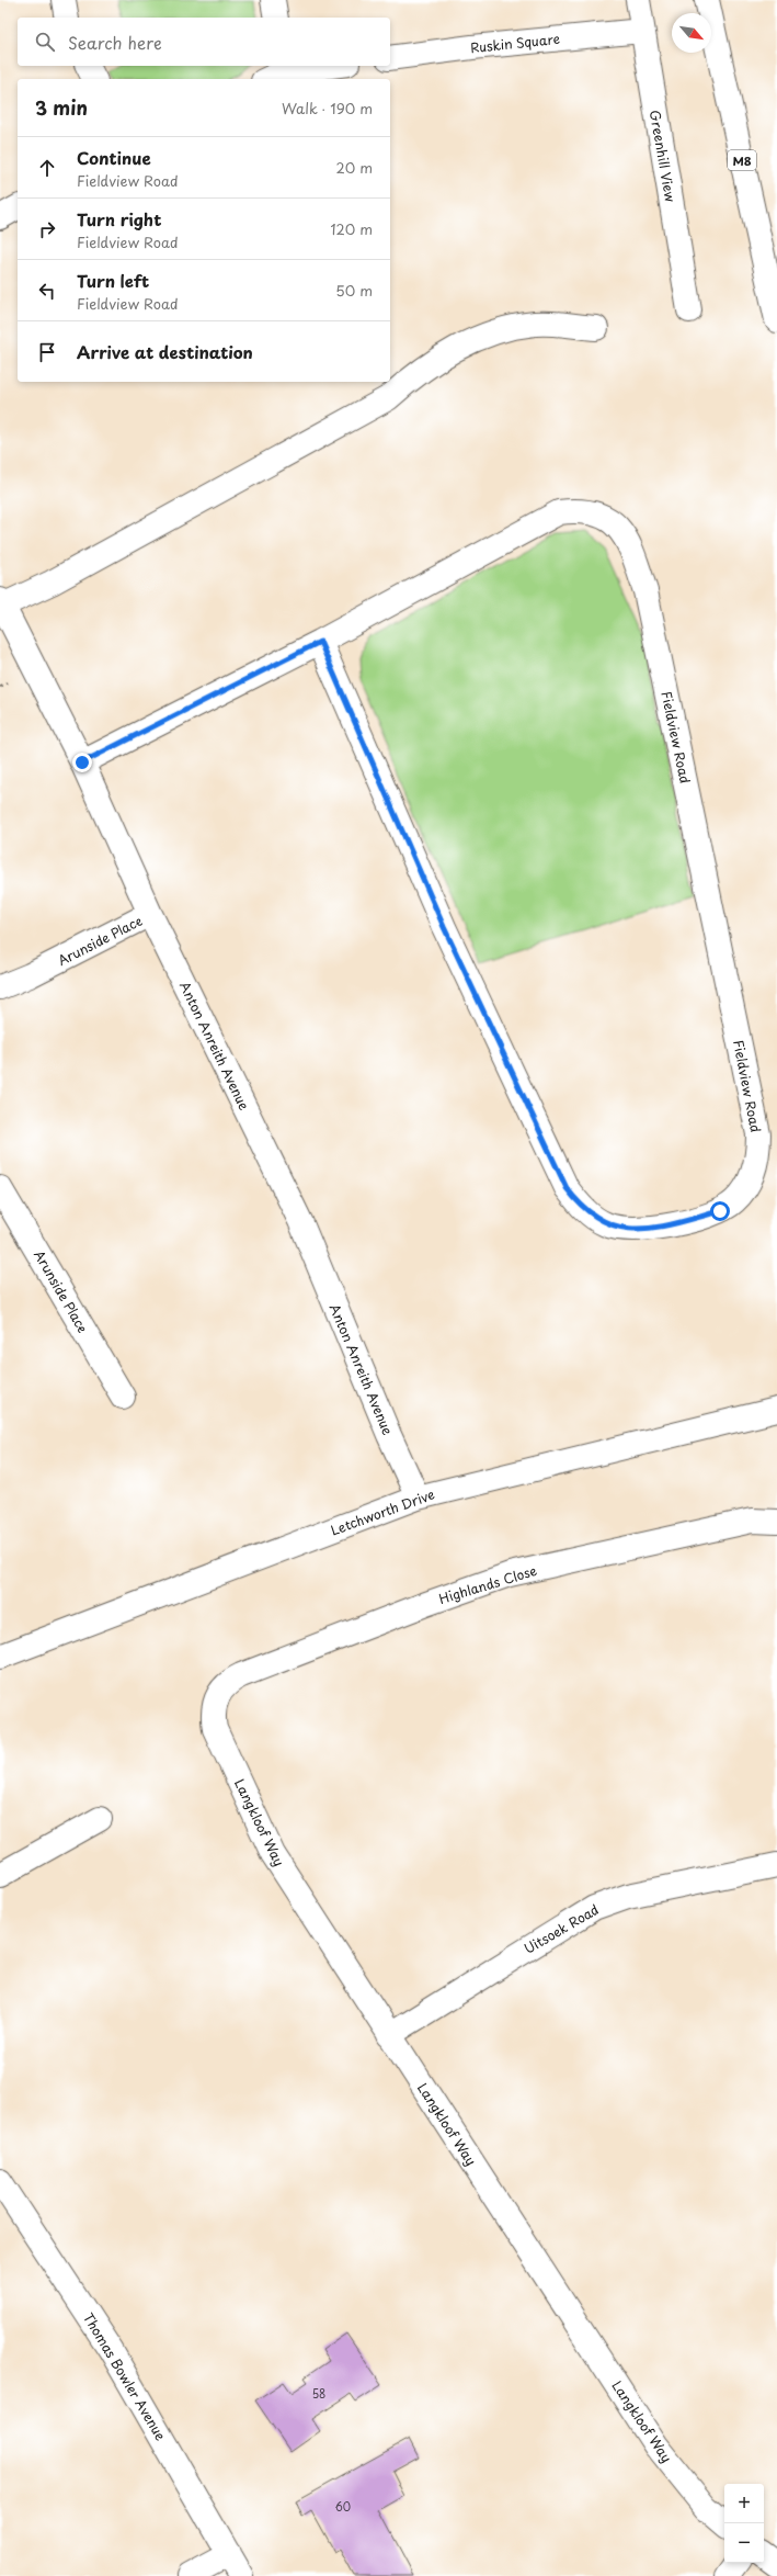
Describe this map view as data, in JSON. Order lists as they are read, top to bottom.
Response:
{
  "streets": {
    "street": [
      "Ruskin Square",
      "Greenhill View",
      "M8",
      "Fieldview Road",
      "Arunside Place",
      "Anton Anreith Avenue",
      "Letchworth Drive",
      "Highlands Close",
      "Langkloof Way",
      "Uitsoek Road",
      "Thomas Bowler Avenue"
    ]
  },
  "crossings": [
    ["Ruskin Square", "Greenhill View"],
    ["Fieldview Road", "Anton Anreith Avenue"],
    ["Arunside Place", "Anton Anreith Avenue"],
    ["Anton Anreith Avenue", "Letchworth Drive"],
    ["Highlands Close", "Langkloof Way"],
    ["Langkloof Way", "Uitsoek Road"]
  ],
  "house_numbers": ["58", "60"],
  "north": "bottom right",
  "page": {
    "search": "Search here",
    "heading": ["3 min", "Walk · 190 m"],
    "list": [
      ["Continue", "Fieldview Road", "20 m"],
      ["Turn right", "Fieldview Road", "120 m"],
      ["Turn left", "Fieldview Road", "50 m"],
      "Arrive at destination"
    ],
    "map_buttons": ["+", "−"]
  }
}
